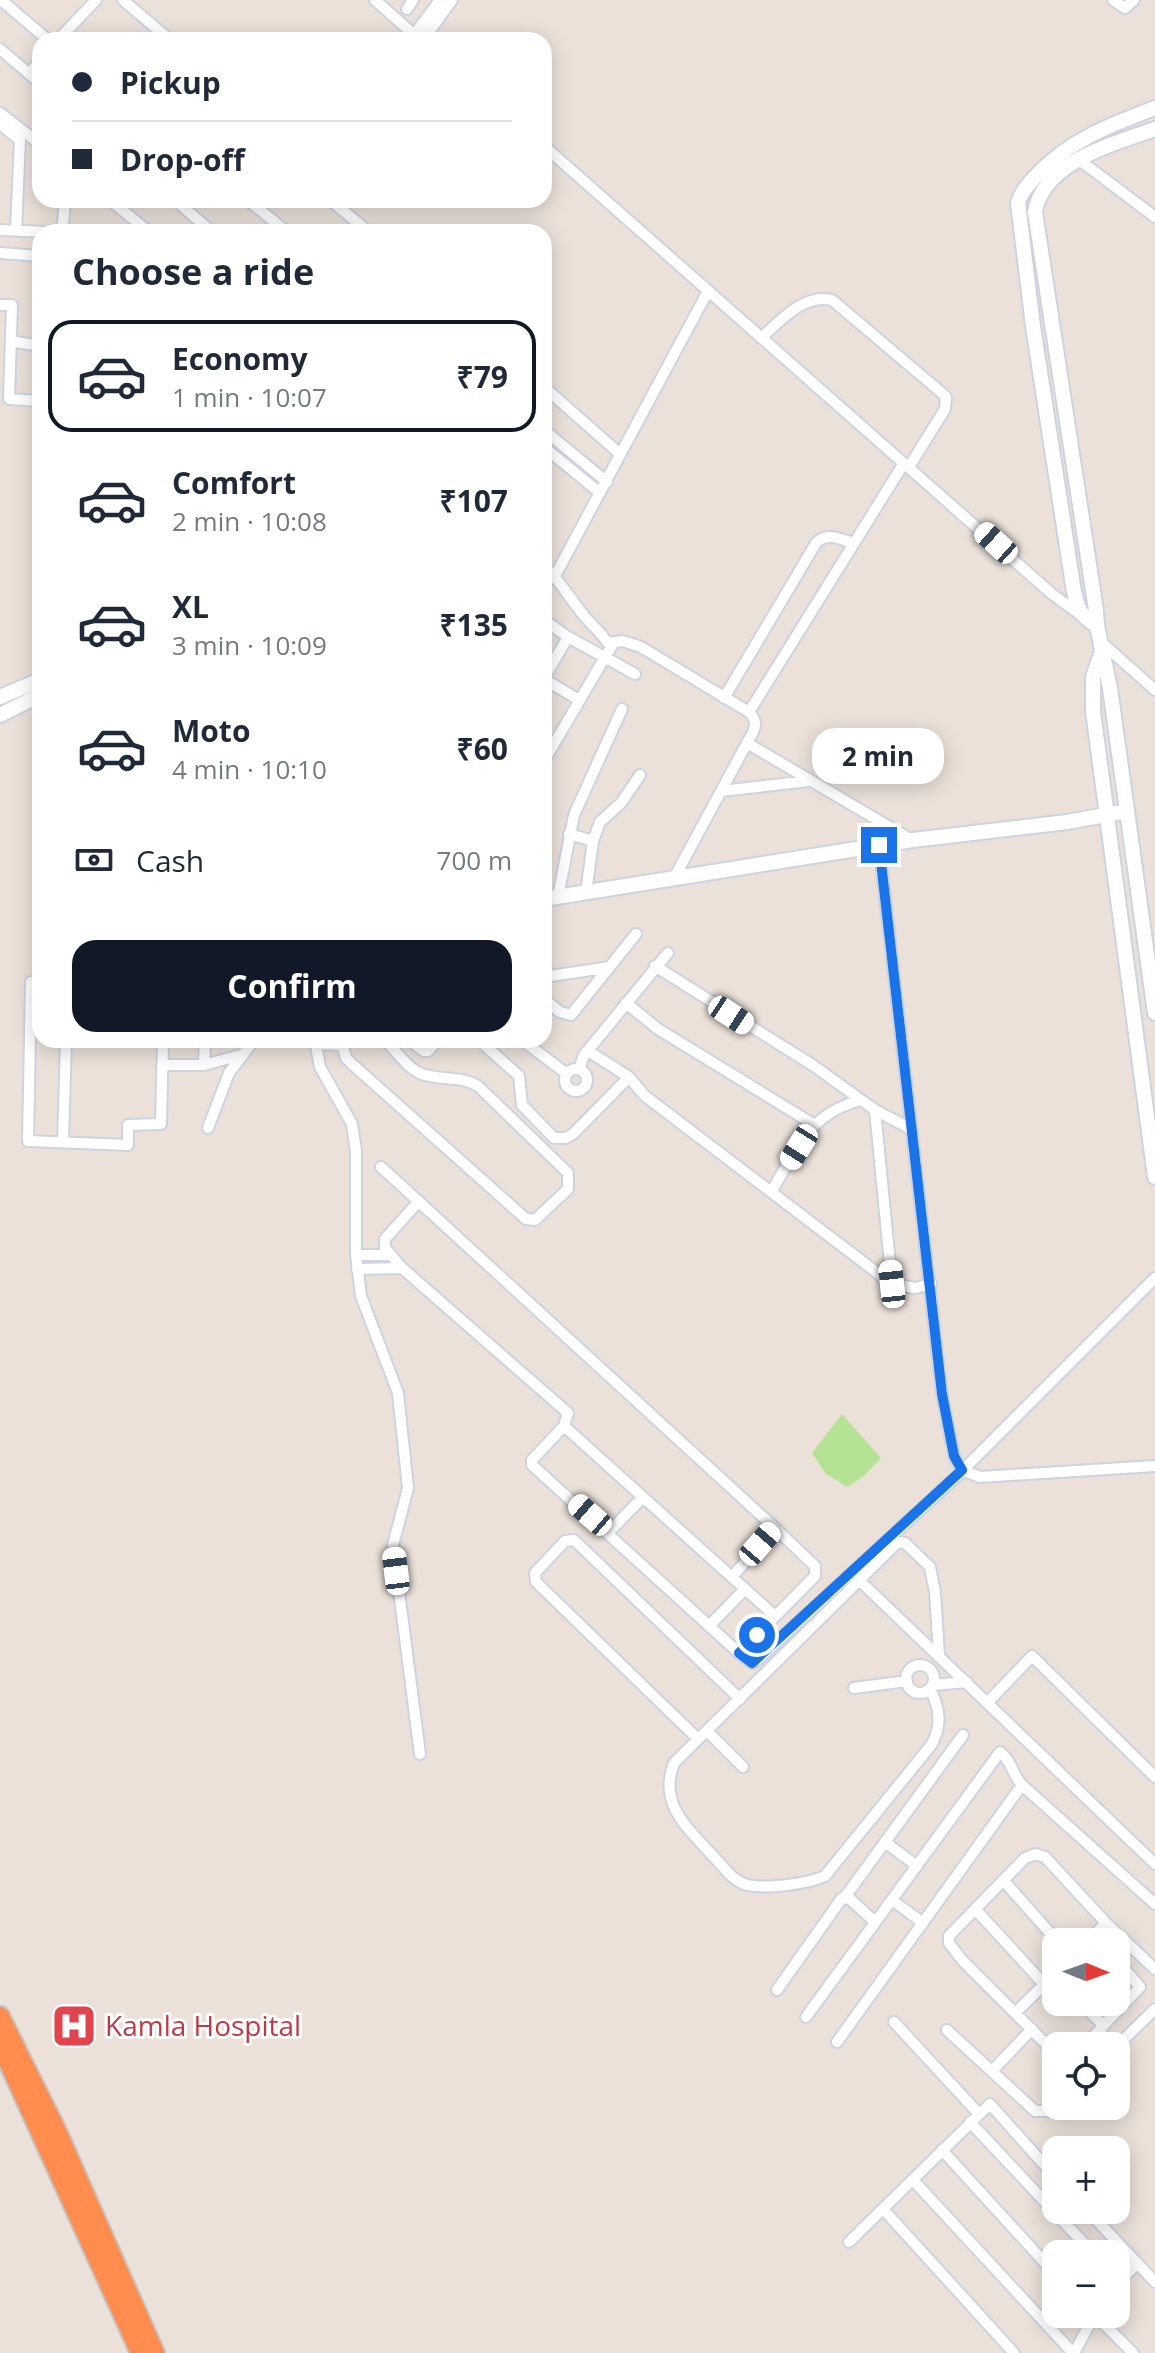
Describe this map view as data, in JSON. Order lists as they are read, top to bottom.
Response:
{
  "places": {
    "hospital": ["Kamla Hospital"]
  },
  "north": "right",
  "page": {
    "banner": ["Pickup", "Drop-off"],
    "heading": "Choose a ride",
    "list": [
      {
        "name": "Economy",
        "note": "1 min · 10:07",
        "value": "₹79"
      },
      {
        "name": "Comfort",
        "note": "2 min · 10:08",
        "value": "₹107"
      },
      {
        "name": "XL",
        "note": "3 min · 10:09",
        "value": "₹135"
      },
      {
        "name": "Moto",
        "note": "4 min · 10:10",
        "value": "₹60"
      }
    ],
    "bubble": "2 min",
    "pay": ["Cash", "700 m"],
    "buttons": "Confirm",
    "map_buttons": ["+", "−"]
  }
}
